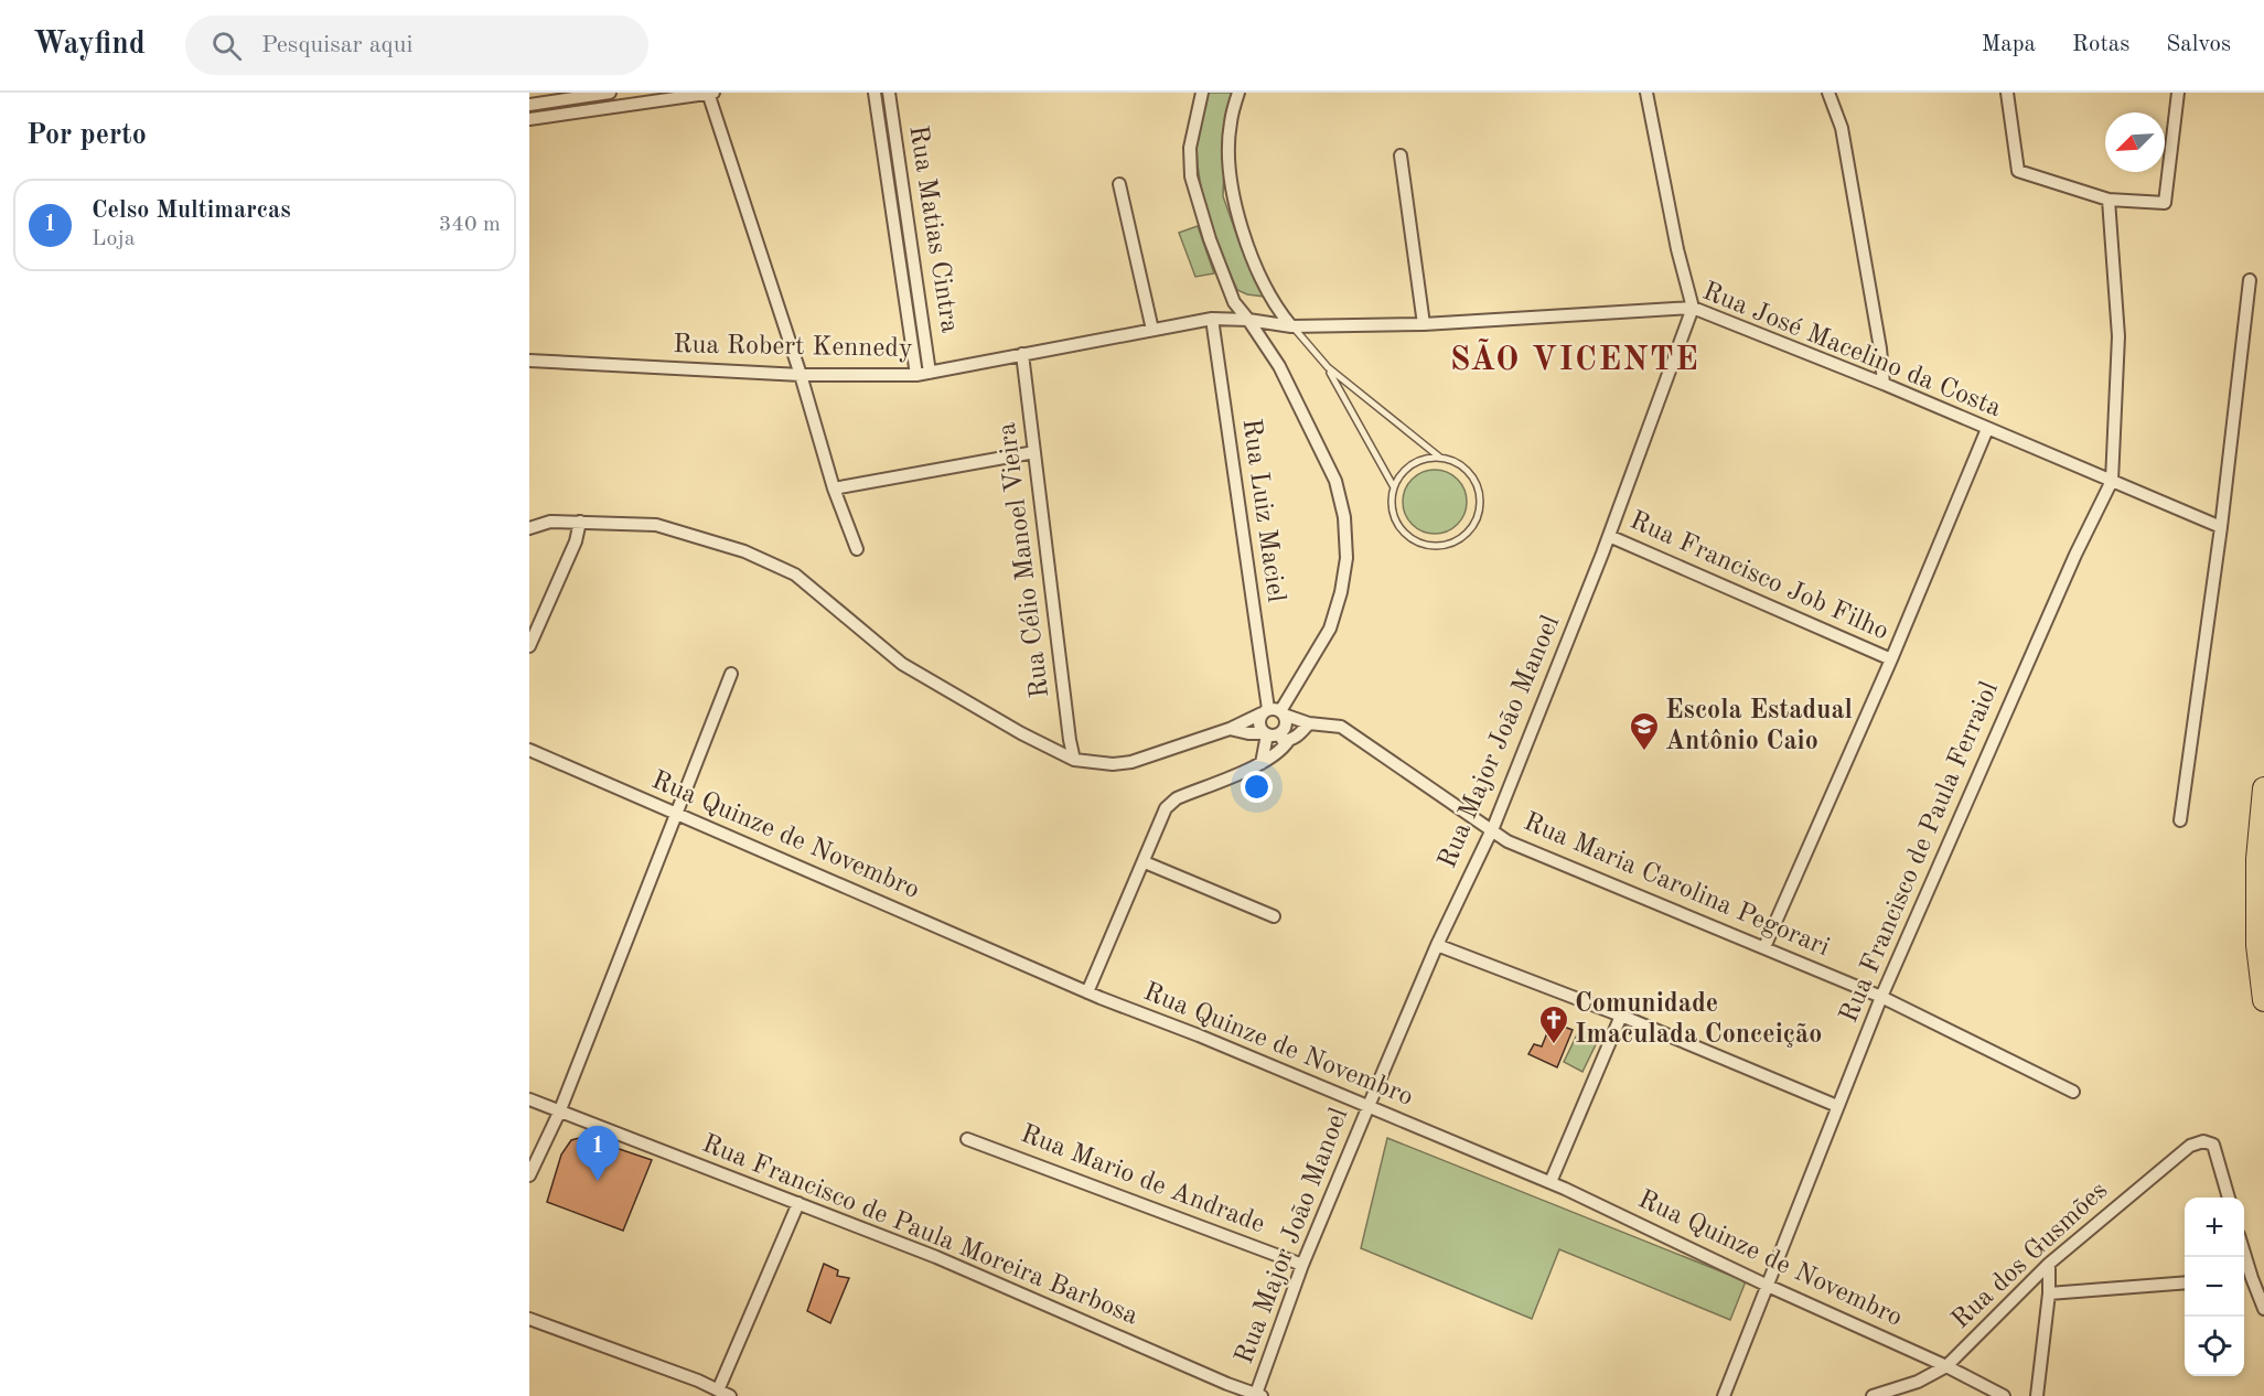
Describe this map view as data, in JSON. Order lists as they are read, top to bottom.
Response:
{
  "streets": {
    "street": [
      "Rua Matias Cintra",
      "Rua Robert Kennedy",
      "Rua José Macelino da Costa",
      "Rua Luiz Maciel",
      "Rua Célio Manoel Vieira",
      "Rua Francisco Job Filho",
      "Rua Major João Manoel",
      "Rua Quinze de Novembro",
      "Rua Francisco de Paula Ferraiol",
      "Rua Maria Carolina Pegorari",
      "Rua Mario de Andrade",
      "Rua Francisco de Paula Moreira Barbosa",
      "Rua dos Gusmões"
    ]
  },
  "crossings": [
    ["Rua Matias Cintra", "Rua Robert Kennedy"],
    ["Rua Robert Kennedy", "Rua José Macelino da Costa"],
    ["Rua Robert Kennedy", "Rua Luiz Maciel"],
    ["Rua Robert Kennedy", "Rua Célio Manoel Vieira"],
    ["Rua José Macelino da Costa", "Rua Major João Manoel"],
    ["Rua José Macelino da Costa", "Rua Francisco de Paula Ferraiol"],
    ["Rua Luiz Maciel", "Rua Maria Carolina Pegorari"],
    ["Rua Francisco Job Filho", "Rua Major João Manoel"],
    ["Rua Major João Manoel", "Rua Quinze de Novembro"],
    ["Rua Major João Manoel", "Rua Maria Carolina Pegorari"],
    ["Rua Major João Manoel", "Rua Mario de Andrade"],
    ["Rua Major João Manoel", "Rua Francisco de Paula Moreira Barbosa"],
    ["Rua Quinze de Novembro", "Rua Francisco de Paula Ferraiol"],
    ["Rua Quinze de Novembro", "Rua dos Gusmões"],
    ["Rua Francisco de Paula Ferraiol", "Rua Maria Carolina Pegorari"]
  ],
  "districts": ["SÃO VICENTE"],
  "places": {
    "school or university": ["Escola Estadual Antônio Caio"],
    "church": ["Comunidade Imaculada Conceição"]
  },
  "north": "bottom left",
  "page": {
    "header": "Wayfind",
    "search": "Pesquisar aqui",
    "nav": ["Mapa", "Rotas", "Salvos"],
    "heading": "Por perto",
    "list": [
      {
        "mark": "1",
        "name": "Celso Multimarcas",
        "note": "Loja",
        "value": "340 m"
      }
    ],
    "pins": "1",
    "map_buttons": ["+", "−"]
  }
}
